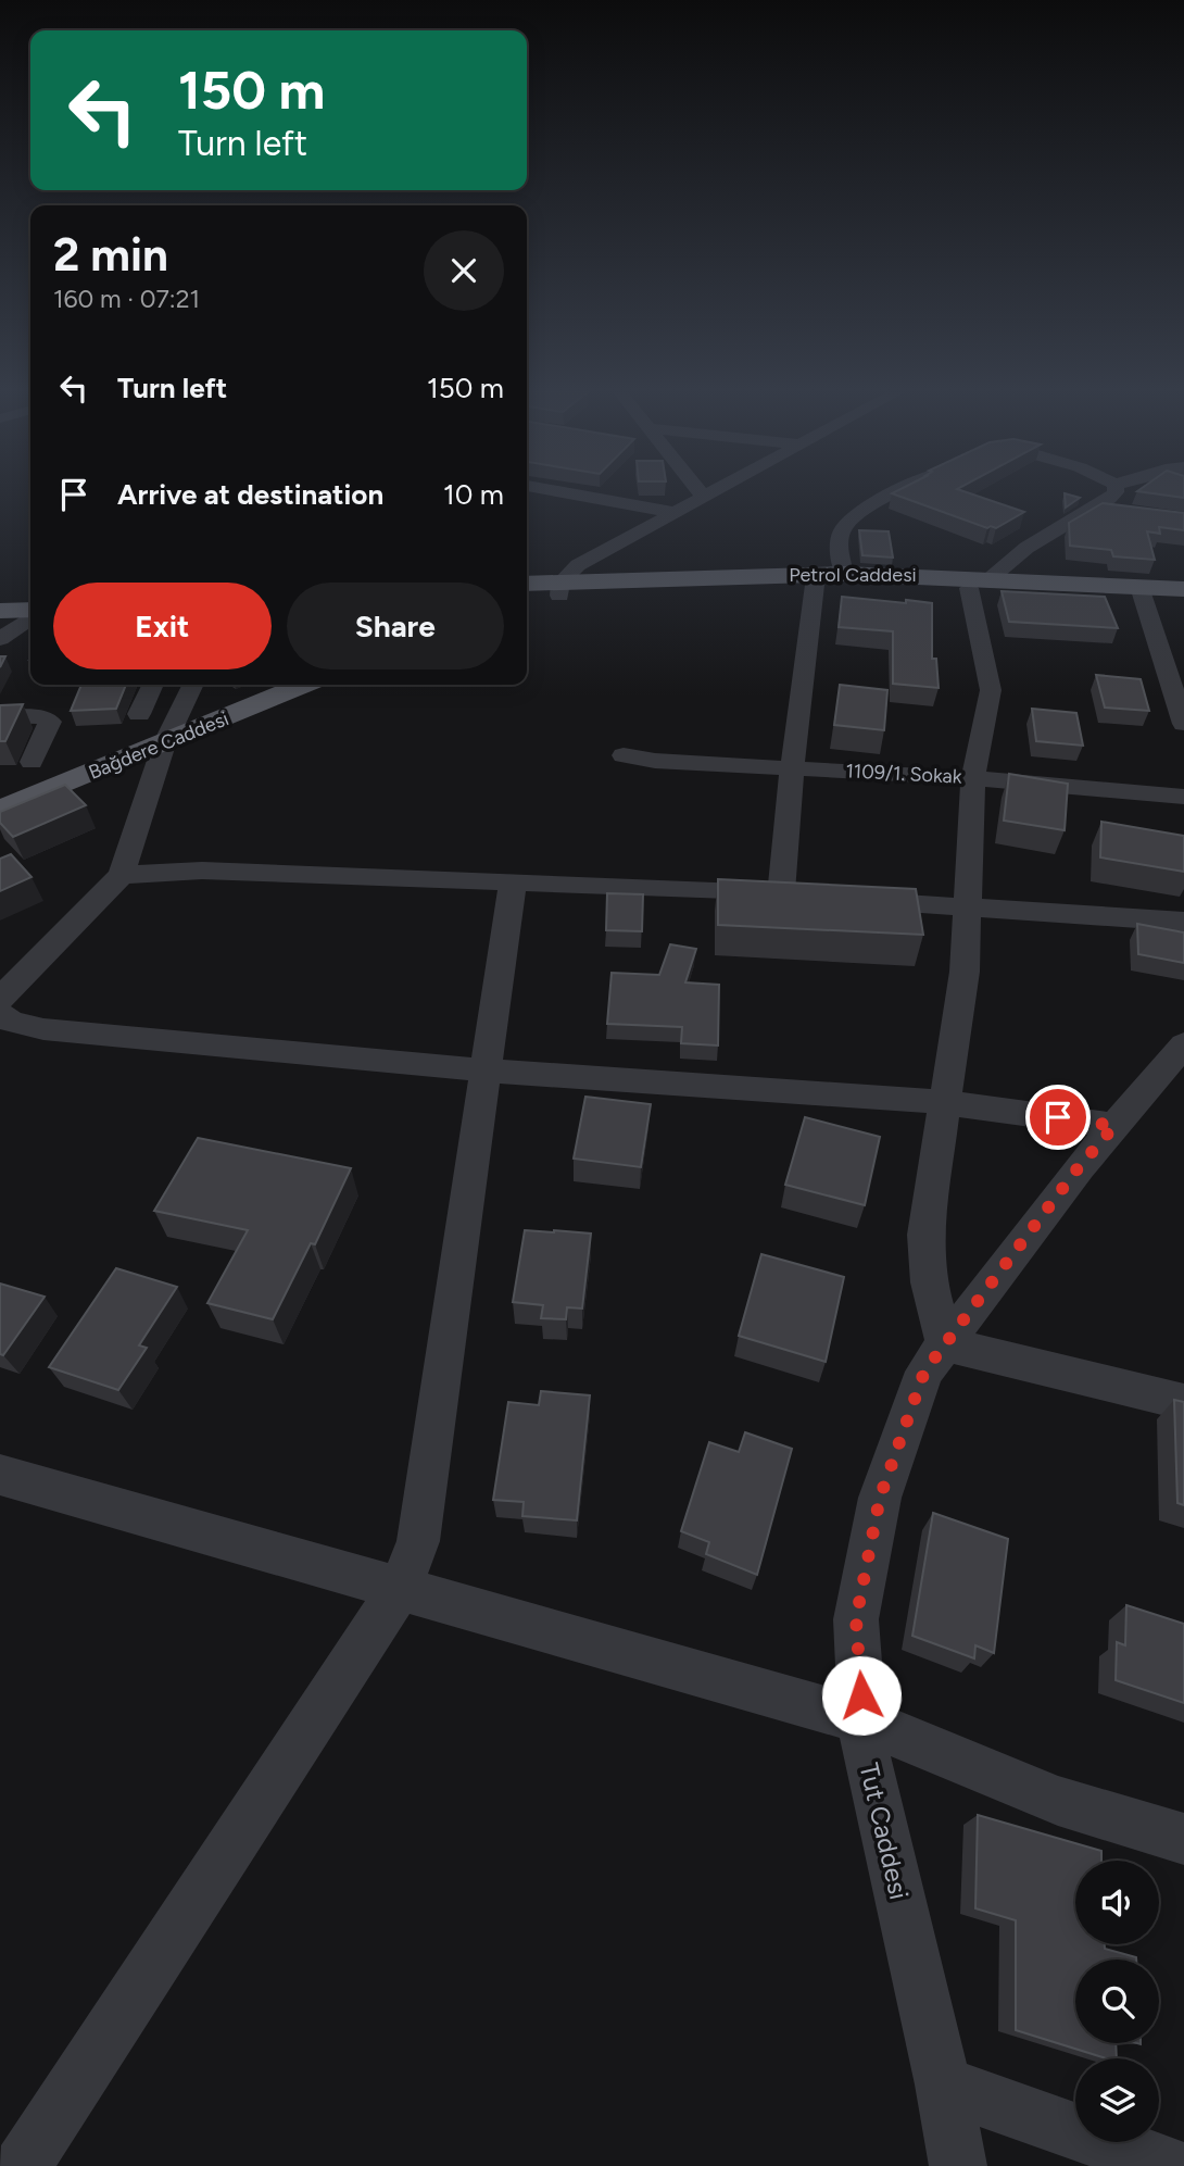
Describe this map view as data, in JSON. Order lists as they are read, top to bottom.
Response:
{
  "streets": {
    "main road": ["Petrol Caddesi", "Bağdere Caddesi"],
    "street": ["1109/1. Sokak", "Tut Caddesi"]
  },
  "page": {
    "turn": ["150 m", "Turn left"],
    "heading": ["2 min", "160 m · 07:21"],
    "list": [
      {
        "name": "Turn left",
        "value": "150 m"
      },
      {
        "name": "Arrive at destination",
        "value": "10 m"
      }
    ],
    "buttons": ["Exit", "Share"]
  }
}
